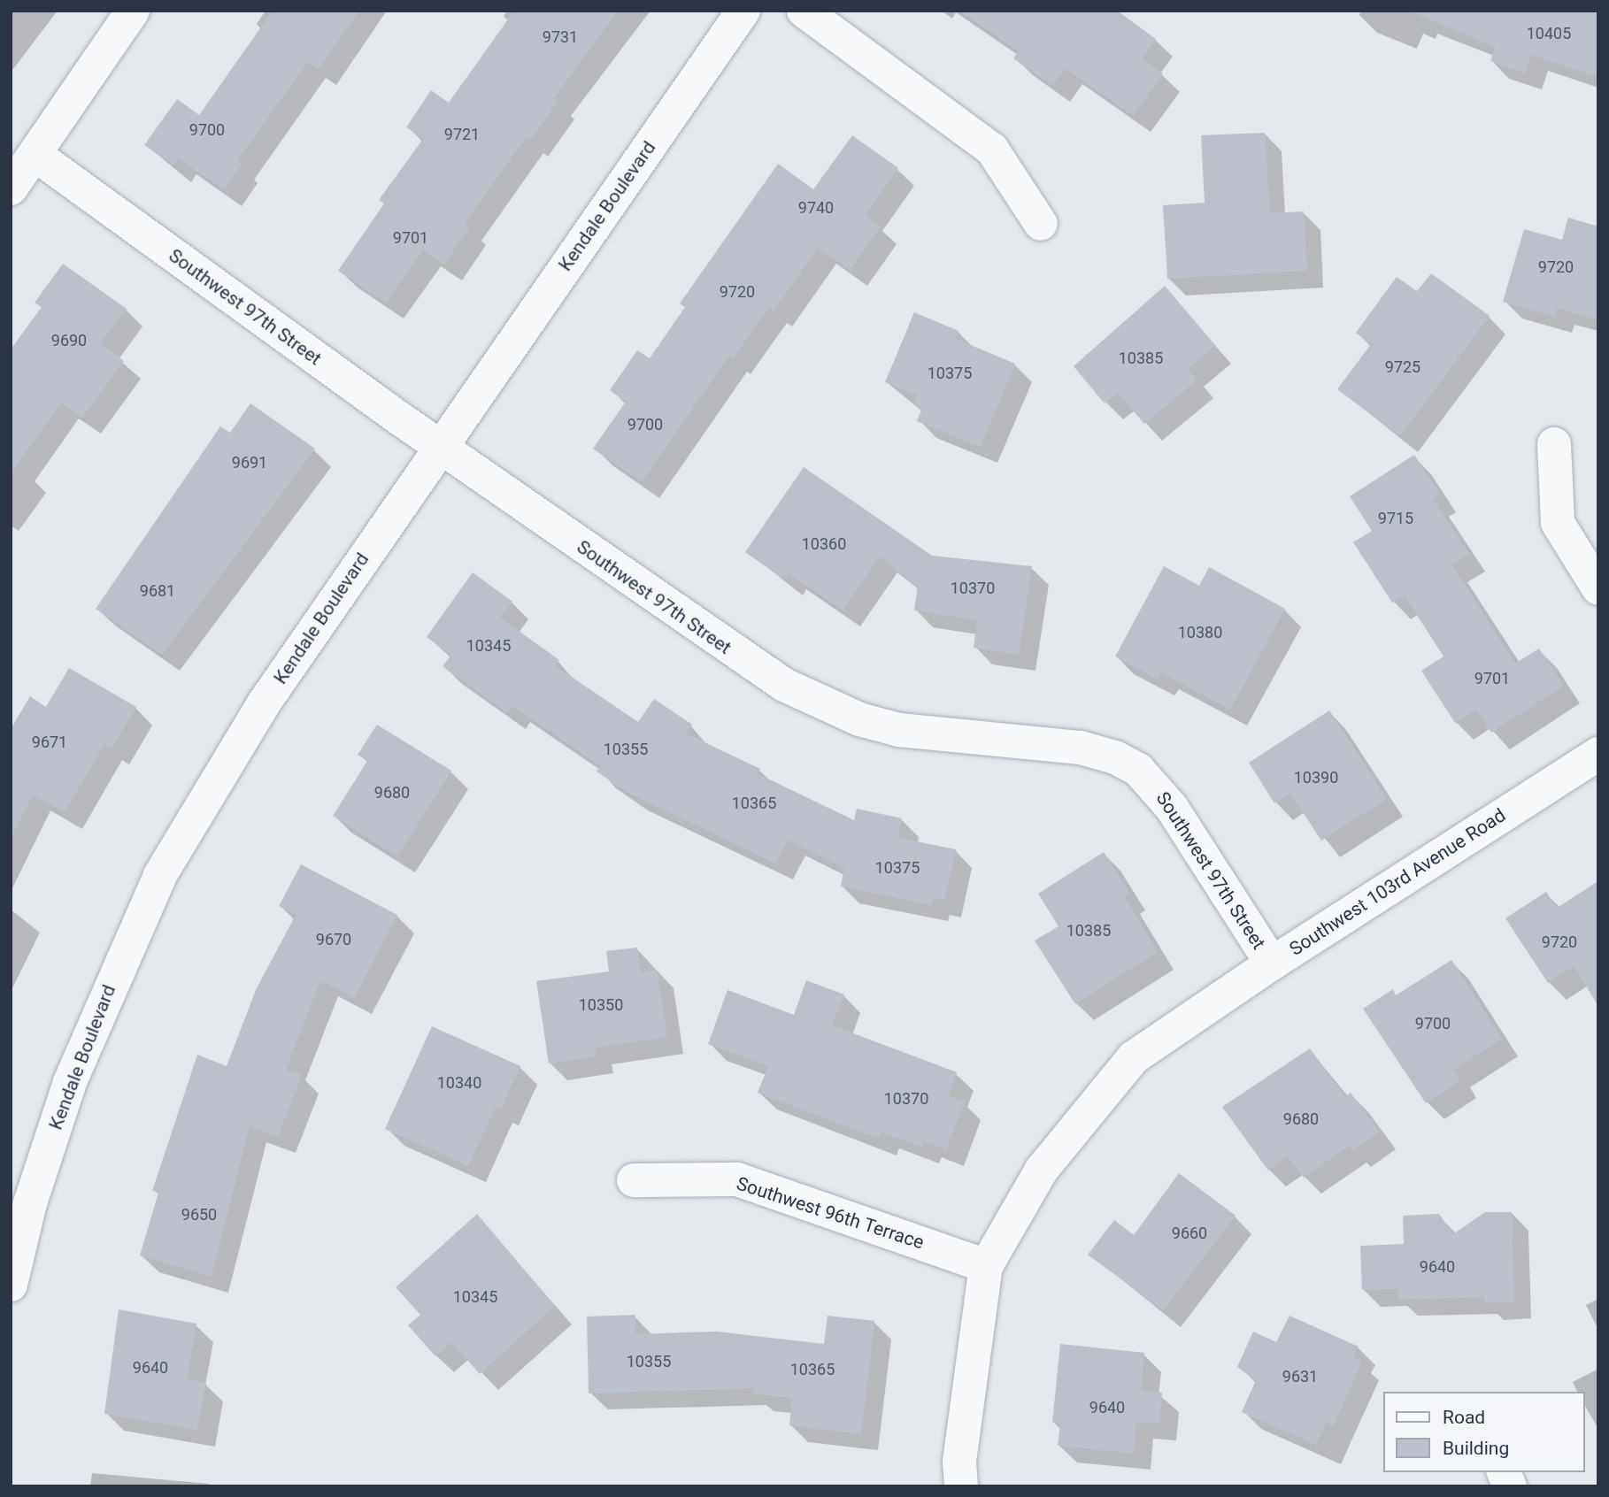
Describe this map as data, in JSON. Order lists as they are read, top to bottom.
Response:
{
  "streets": {
    "street": [
      "Kendale Boulevard",
      "Southwest 97th Street",
      "Southwest 103rd Avenue Road",
      "Southwest 96th Terrace"
    ]
  },
  "crossings": [
    ["Kendale Boulevard", "Southwest 97th Street"],
    ["Southwest 97th Street", "Southwest 103rd Avenue Road"],
    ["Southwest 103rd Avenue Road", "Southwest 96th Terrace"]
  ],
  "house_numbers": [
    "10405",
    "9731",
    "9700",
    "9721",
    "9740",
    "9701",
    "9720",
    "9720",
    "9690",
    "10385",
    "9725",
    "10375",
    "9700",
    "9691",
    "9715",
    "10360",
    "10370",
    "9681",
    "10380",
    "10345",
    "9701",
    "9671",
    "10355",
    "10390",
    "9680",
    "10365",
    "10375",
    "10385",
    "9670",
    "9720",
    "10350",
    "9700",
    "10340",
    "10370",
    "9680",
    "9650",
    "9660",
    "9640",
    "10345",
    "10355",
    "9640",
    "10365",
    "9631",
    "9640"
  ],
  "legend": ["Road", "Building"]
}
